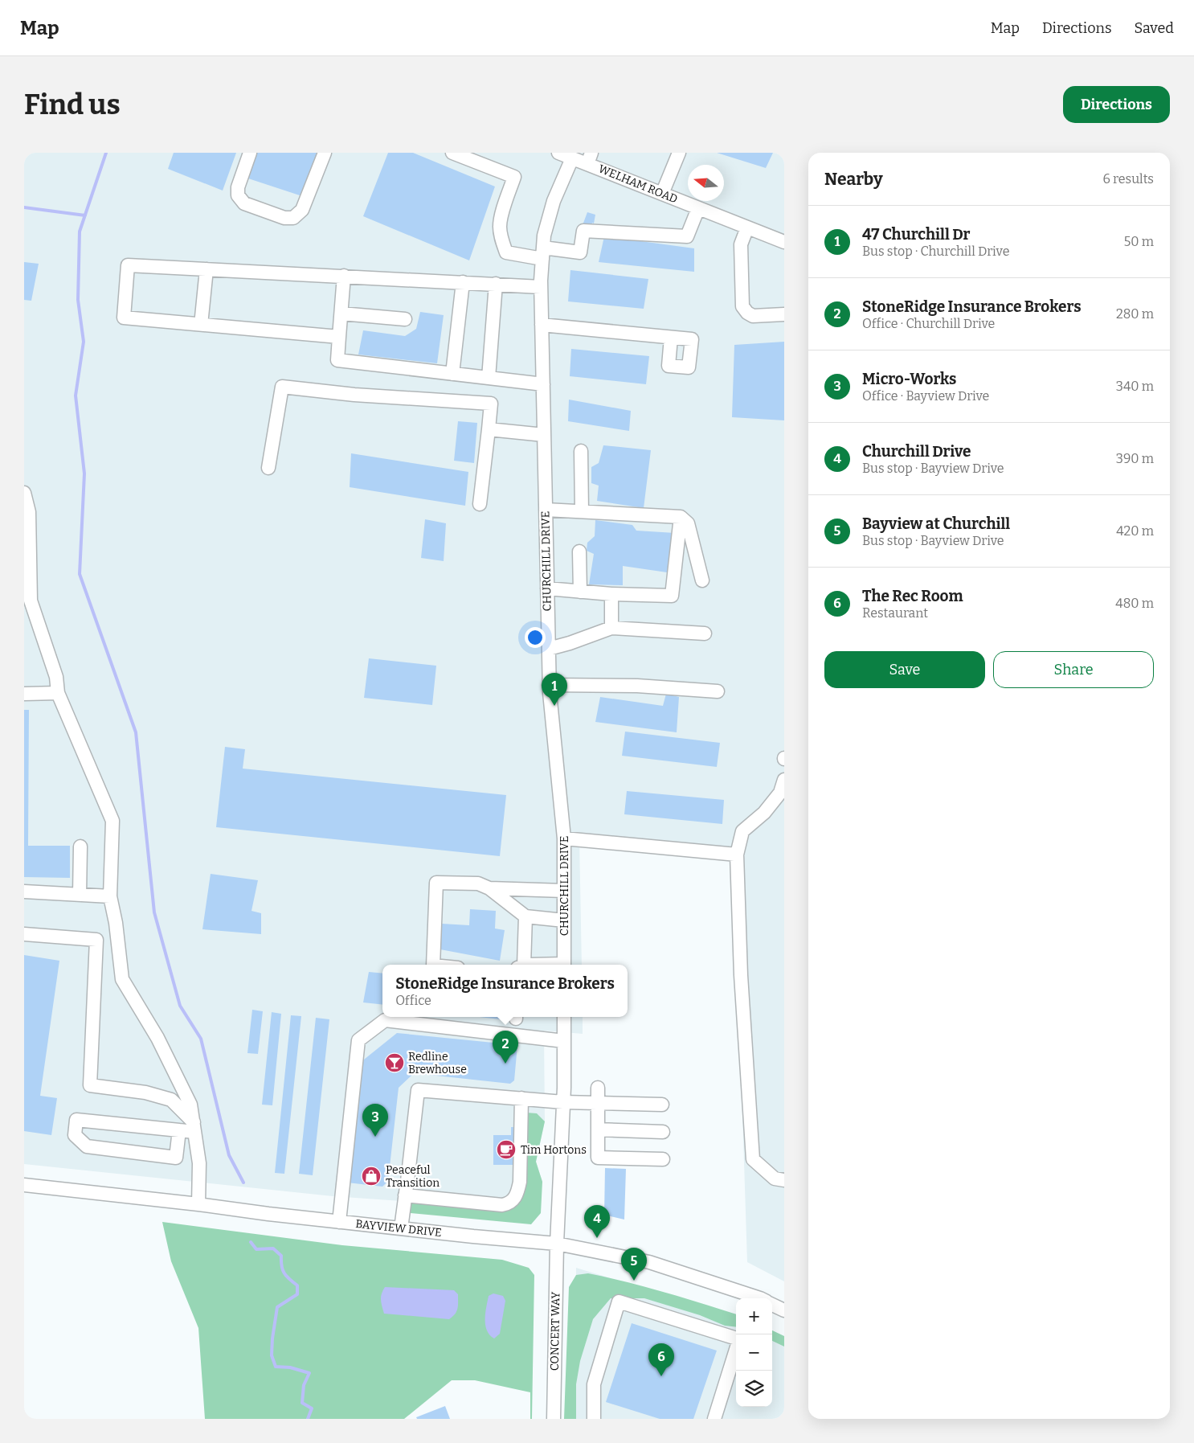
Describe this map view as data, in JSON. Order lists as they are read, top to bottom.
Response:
{
  "streets": {
    "street": [
      "WELHAM ROAD",
      "CHURCHILL DRIVE",
      "BAYVIEW DRIVE",
      "CONCERT WAY"
    ]
  },
  "crossings": [
    ["WELHAM ROAD", "CHURCHILL DRIVE"],
    ["BAYVIEW DRIVE", "CONCERT WAY"]
  ],
  "places": {
    "bar": ["Redline Brewhouse"],
    "cafe": ["Tim Hortons"],
    "shop": ["Peaceful Transition"]
  },
  "north": "left",
  "page": {
    "header": "Map",
    "nav": ["Map", "Directions", "Saved"],
    "buttons": [
      "Directions",
      ["Save", "Share"]
    ],
    "title": "Find us",
    "heading": ["Nearby", "6 results"],
    "list": [
      {
        "mark": "1",
        "name": "47 Churchill Dr",
        "note": "Bus stop · Churchill Drive",
        "value": "50 m"
      },
      {
        "mark": "2",
        "name": "StoneRidge Insurance Brokers",
        "note": "Office · Churchill Drive",
        "value": "280 m"
      },
      {
        "mark": "3",
        "name": "Micro-Works",
        "note": "Office · Bayview Drive",
        "value": "340 m"
      },
      {
        "mark": "4",
        "name": "Churchill Drive",
        "note": "Bus stop · Bayview Drive",
        "value": "390 m"
      },
      {
        "mark": "5",
        "name": "Bayview at Churchill",
        "note": "Bus stop · Bayview Drive",
        "value": "420 m"
      },
      {
        "mark": "6",
        "name": "The Rec Room",
        "note": "Restaurant",
        "value": "480 m"
      }
    ],
    "pins": [
      "1",
      "2",
      "3",
      "4",
      "5",
      "6"
    ],
    "popup": ["StoneRidge Insurance Brokers", "Office"],
    "map_buttons": ["+", "−"]
  }
}
